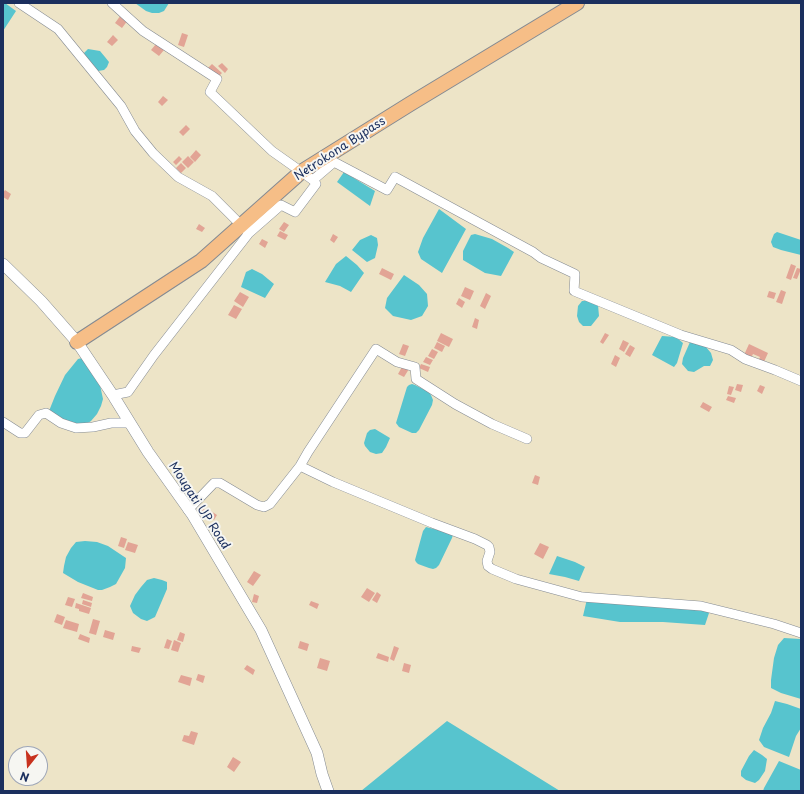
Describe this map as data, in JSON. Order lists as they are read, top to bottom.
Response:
{
  "streets": {
    "main road": ["Netrokona Bypass"],
    "street": ["Mougati UP Road"]
  },
  "crossings": [
    ["Netrokona Bypass", "Mougati UP Road"]
  ],
  "north": "bottom"
}
